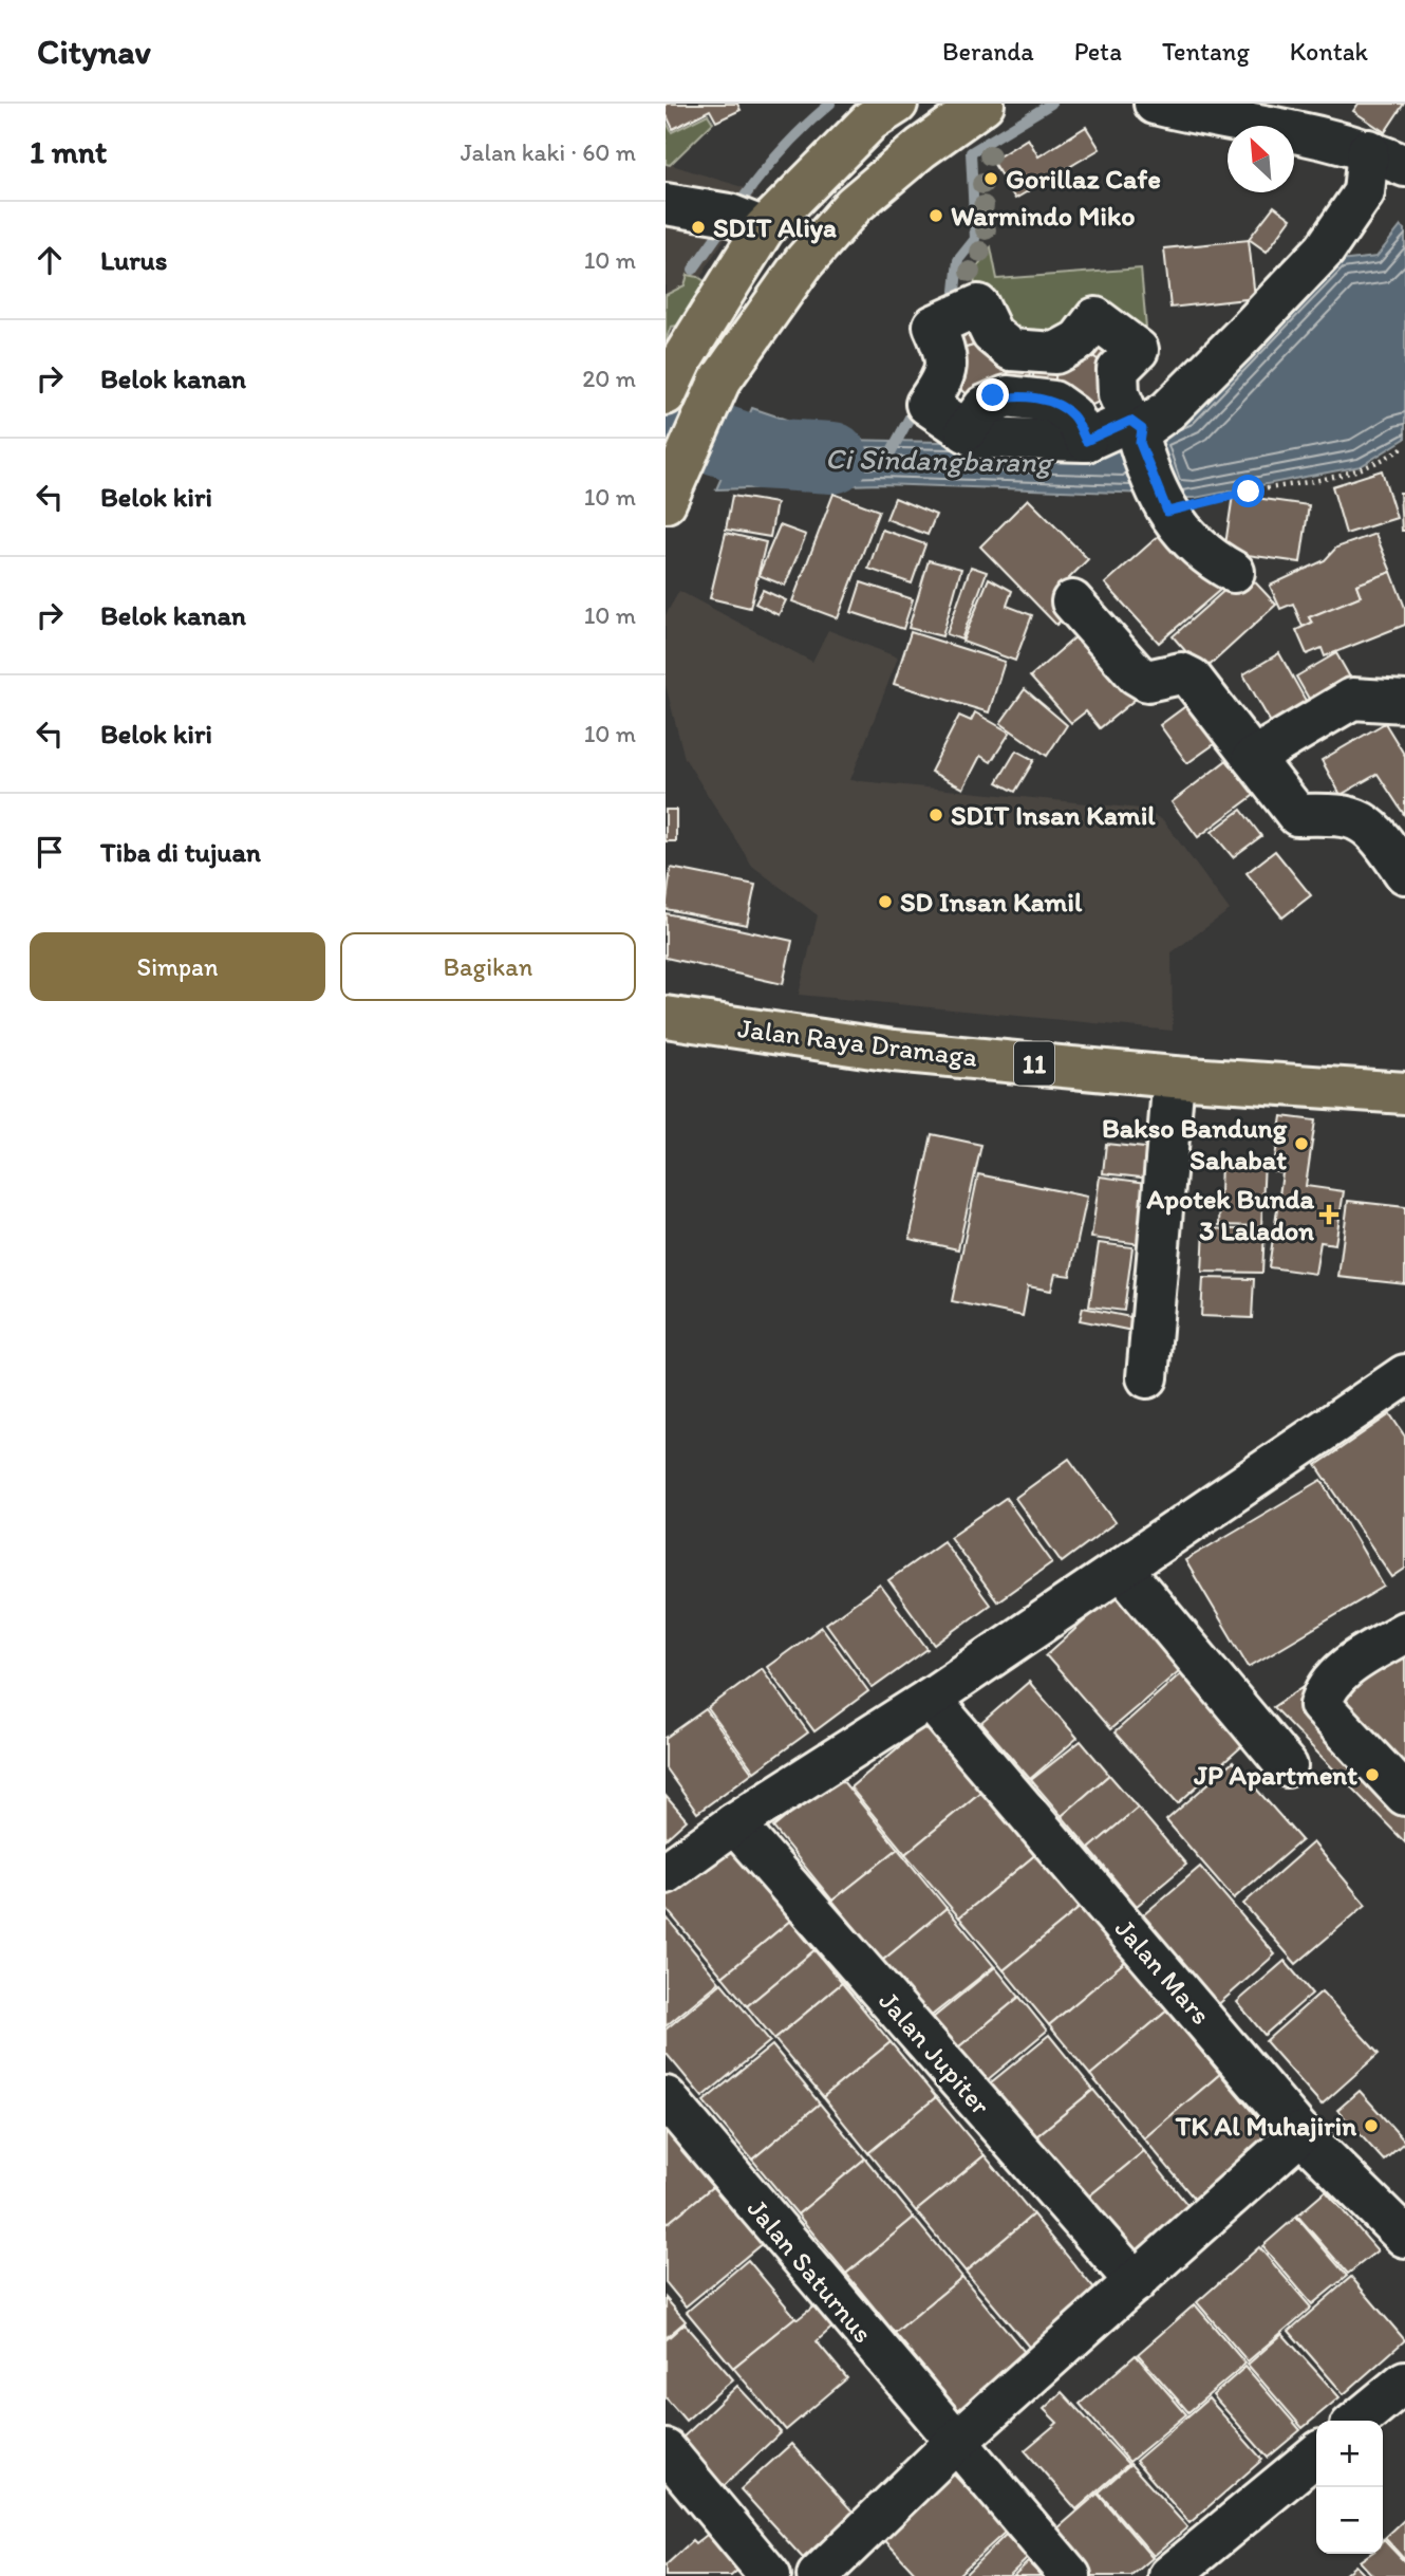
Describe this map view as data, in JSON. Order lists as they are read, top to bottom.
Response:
{
  "streets": {
    "highway": ["Jalan Raya Dramaga", "11"],
    "street": ["Jalan Mars", "Jalan Jupiter", "Jalan Saturnus"]
  },
  "water": ["Ci Sindangbarang"],
  "places": {
    "other": [
      "Gorillaz Cafe",
      "Warmindo Miko",
      "SDIT Aliya",
      "SDIT Insan Kamil",
      "SD Insan Kamil",
      "Bakso Bandung Sahabat",
      "JP Apartment",
      "TK Al Muhajirin"
    ],
    "health": ["Apotek Bunda 3 Laladon"]
  },
  "north": "top left",
  "page": {
    "header": "Citynav",
    "nav": [
      "Beranda",
      "Peta",
      "Tentang",
      "Kontak"
    ],
    "heading": ["1 mnt", "Jalan kaki · 60 m"],
    "list": [
      ["Lurus", "10 m"],
      ["Belok kanan", "20 m"],
      ["Belok kiri", "10 m"],
      ["Belok kanan", "10 m"],
      ["Belok kiri", "10 m"],
      "Tiba di tujuan"
    ],
    "buttons": ["Simpan", "Bagikan"],
    "map_buttons": ["+", "−"]
  }
}
